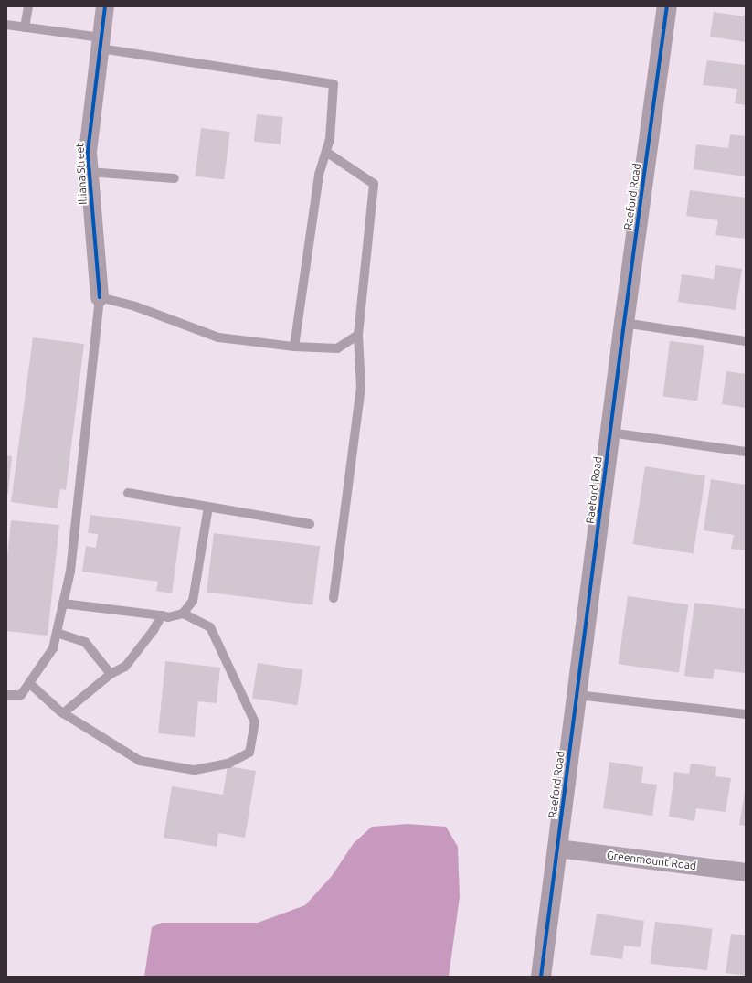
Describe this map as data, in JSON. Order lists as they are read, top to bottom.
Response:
{
  "streets": {
    "street": ["Illiana Street", "Raeford Road", "Greenmount Road"]
  },
  "crossings": [
    ["Raeford Road", "Greenmount Road"]
  ]
}
